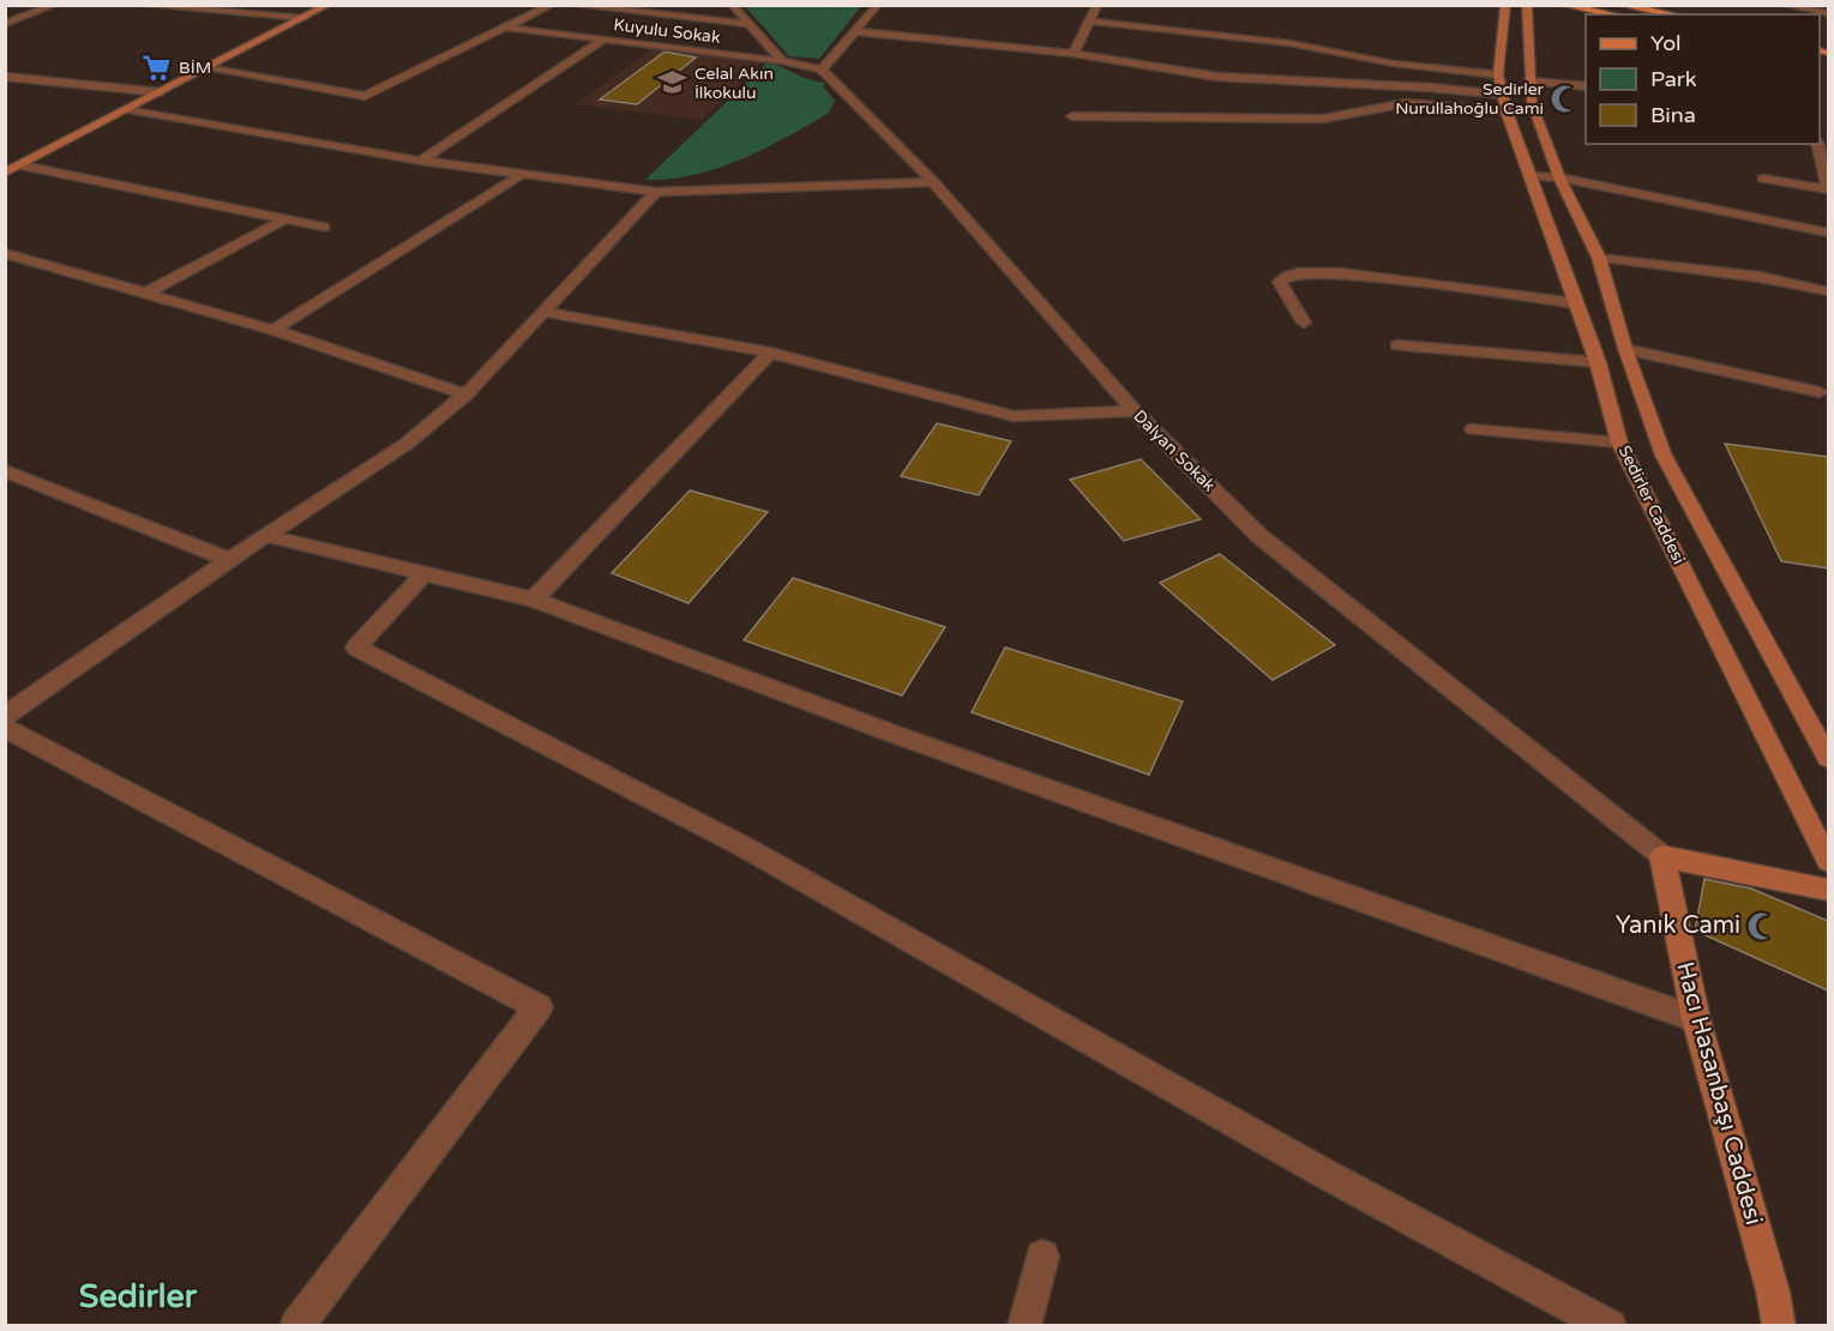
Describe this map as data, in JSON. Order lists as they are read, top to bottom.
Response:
{
  "streets": {
    "main road": ["Sedirler Caddesi", "Hacı Hasanbaşı Caddesi"],
    "street": ["Kuyulu Sokak", "Dalyan Sokak"]
  },
  "crossings": [
    ["Dalyan Sokak", "Hacı Hasanbaşı Caddesi"]
  ],
  "districts": ["Sedirler"],
  "places": {
    "supermarket": ["BİM"],
    "school or university": ["Celal Akın İlkokulu"],
    "mosque": ["Sedirler Nurullahoğlu Cami", "Yanık Cami"]
  },
  "legend": ["Yol", "Park", "Bina"]
}
